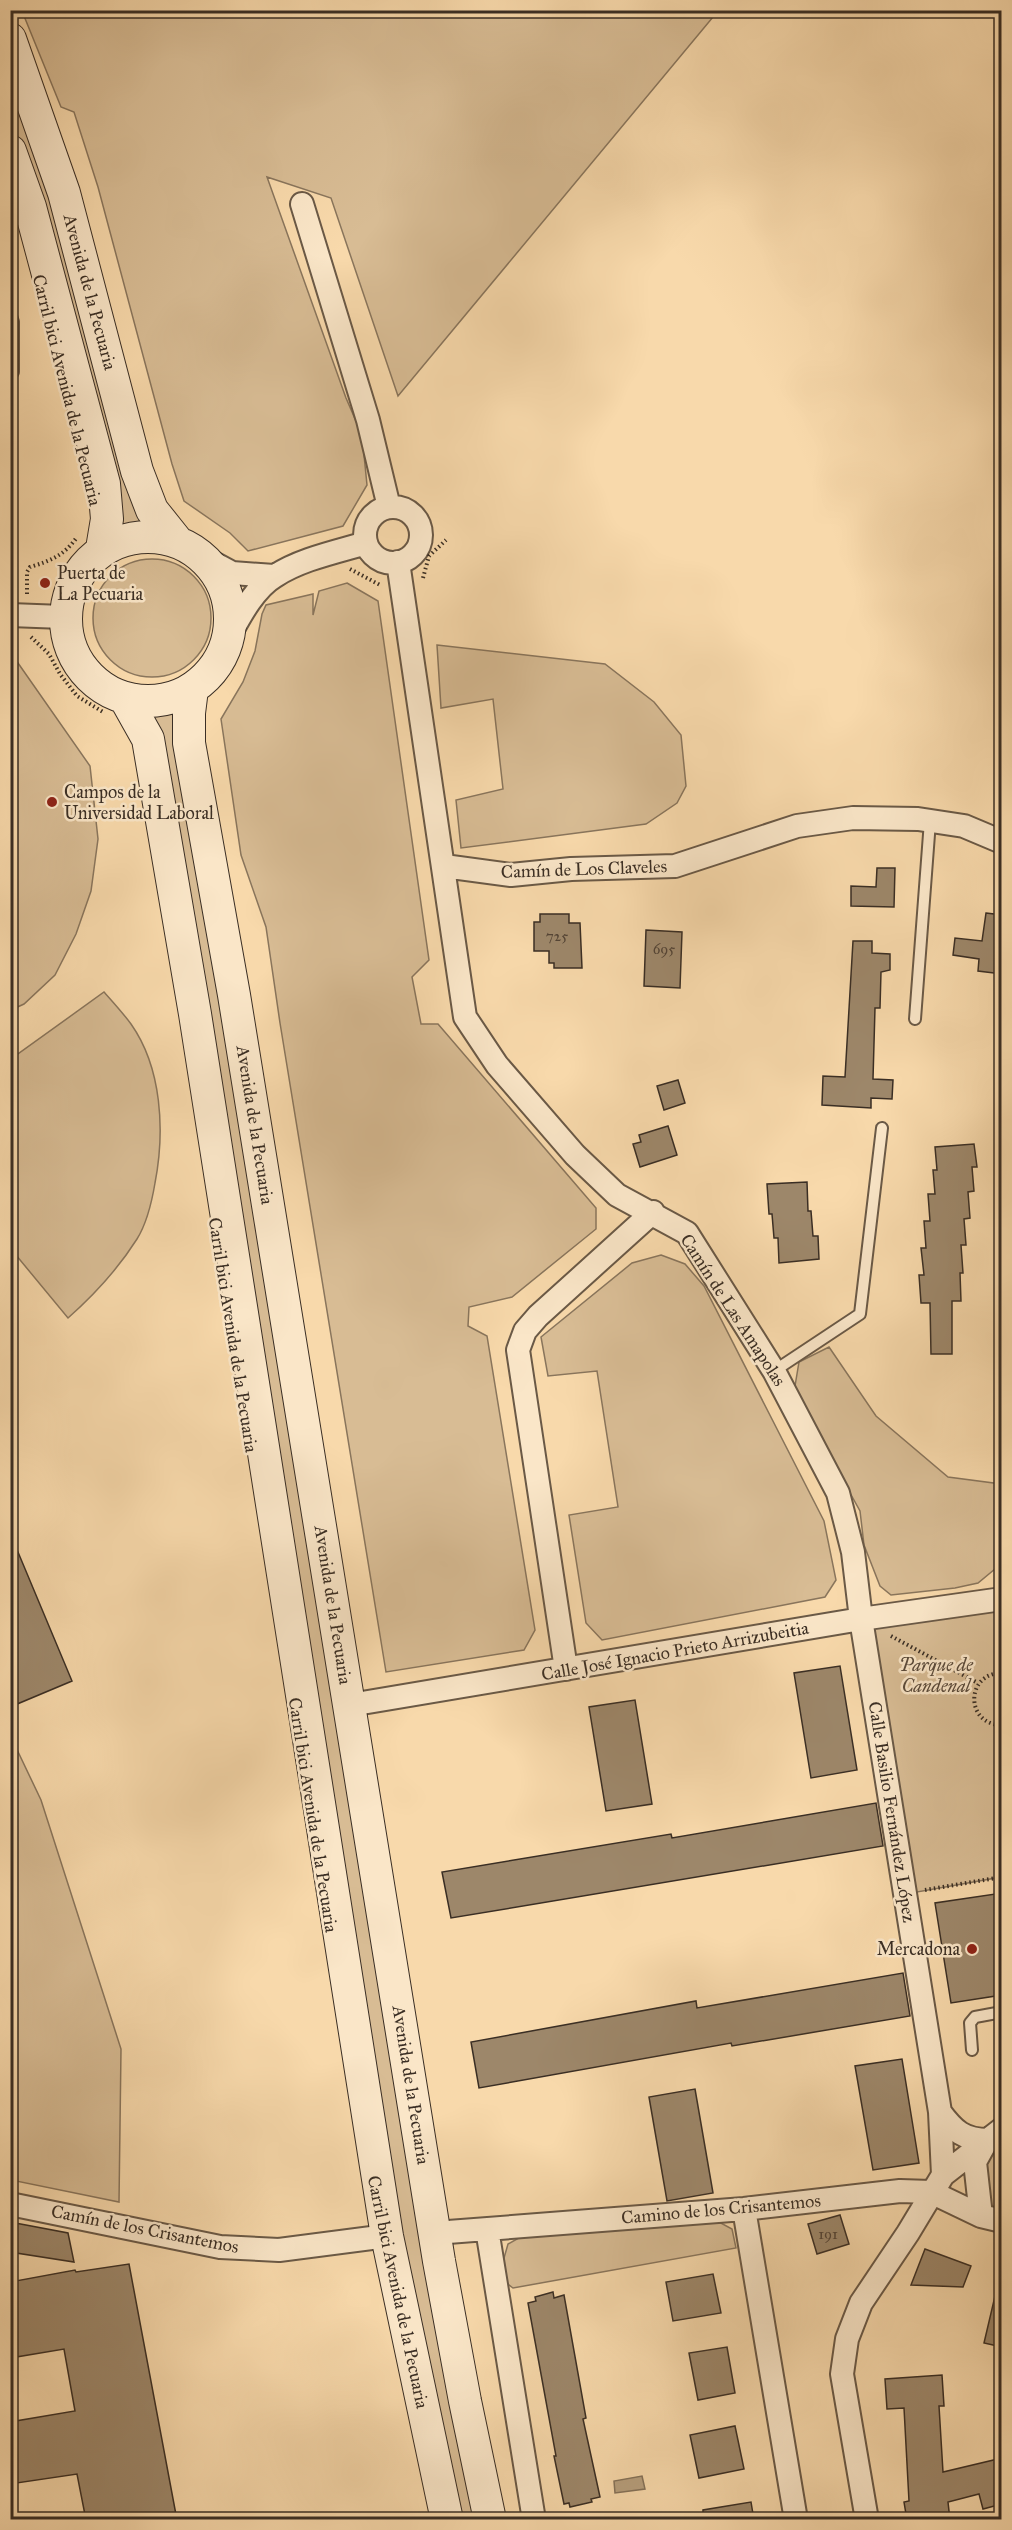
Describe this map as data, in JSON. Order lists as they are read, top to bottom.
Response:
{
  "streets": {
    "street": [
      "Avenida de la Pecuaria",
      "Camín de Los Claveles",
      "Camín de Las Amapolas",
      "Calle José Ignacio Prieto Arrizubeitia",
      "Calle Basilio Fernández López",
      "Camino de los Crisantemos",
      "Camín de los Crisantemos"
    ],
    "path": ["Carril bici Avenida de la Pecuaria"]
  },
  "crossings": [
    ["Avenida de la Pecuaria", "Carril bici Avenida de la Pecuaria"],
    ["Avenida de la Pecuaria", "Calle José Ignacio Prieto Arrizubeitia"],
    ["Avenida de la Pecuaria", "Camino de los Crisantemos"],
    ["Camín de Los Claveles", "Camín de Las Amapolas"],
    ["Camín de Las Amapolas", "Calle José Ignacio Prieto Arrizubeitia"],
    ["Camín de Las Amapolas", "Calle Basilio Fernández López"],
    ["Calle José Ignacio Prieto Arrizubeitia", "Calle Basilio Fernández López"],
    ["Calle Basilio Fernández López", "Camino de los Crisantemos"]
  ],
  "parks": ["Parque de Candenal"],
  "places": ["Puerta de La Pecuaria", "Campos de la Universidad Laboral", "Mercadona"],
  "house_numbers": ["725", "695", "191"]
}
